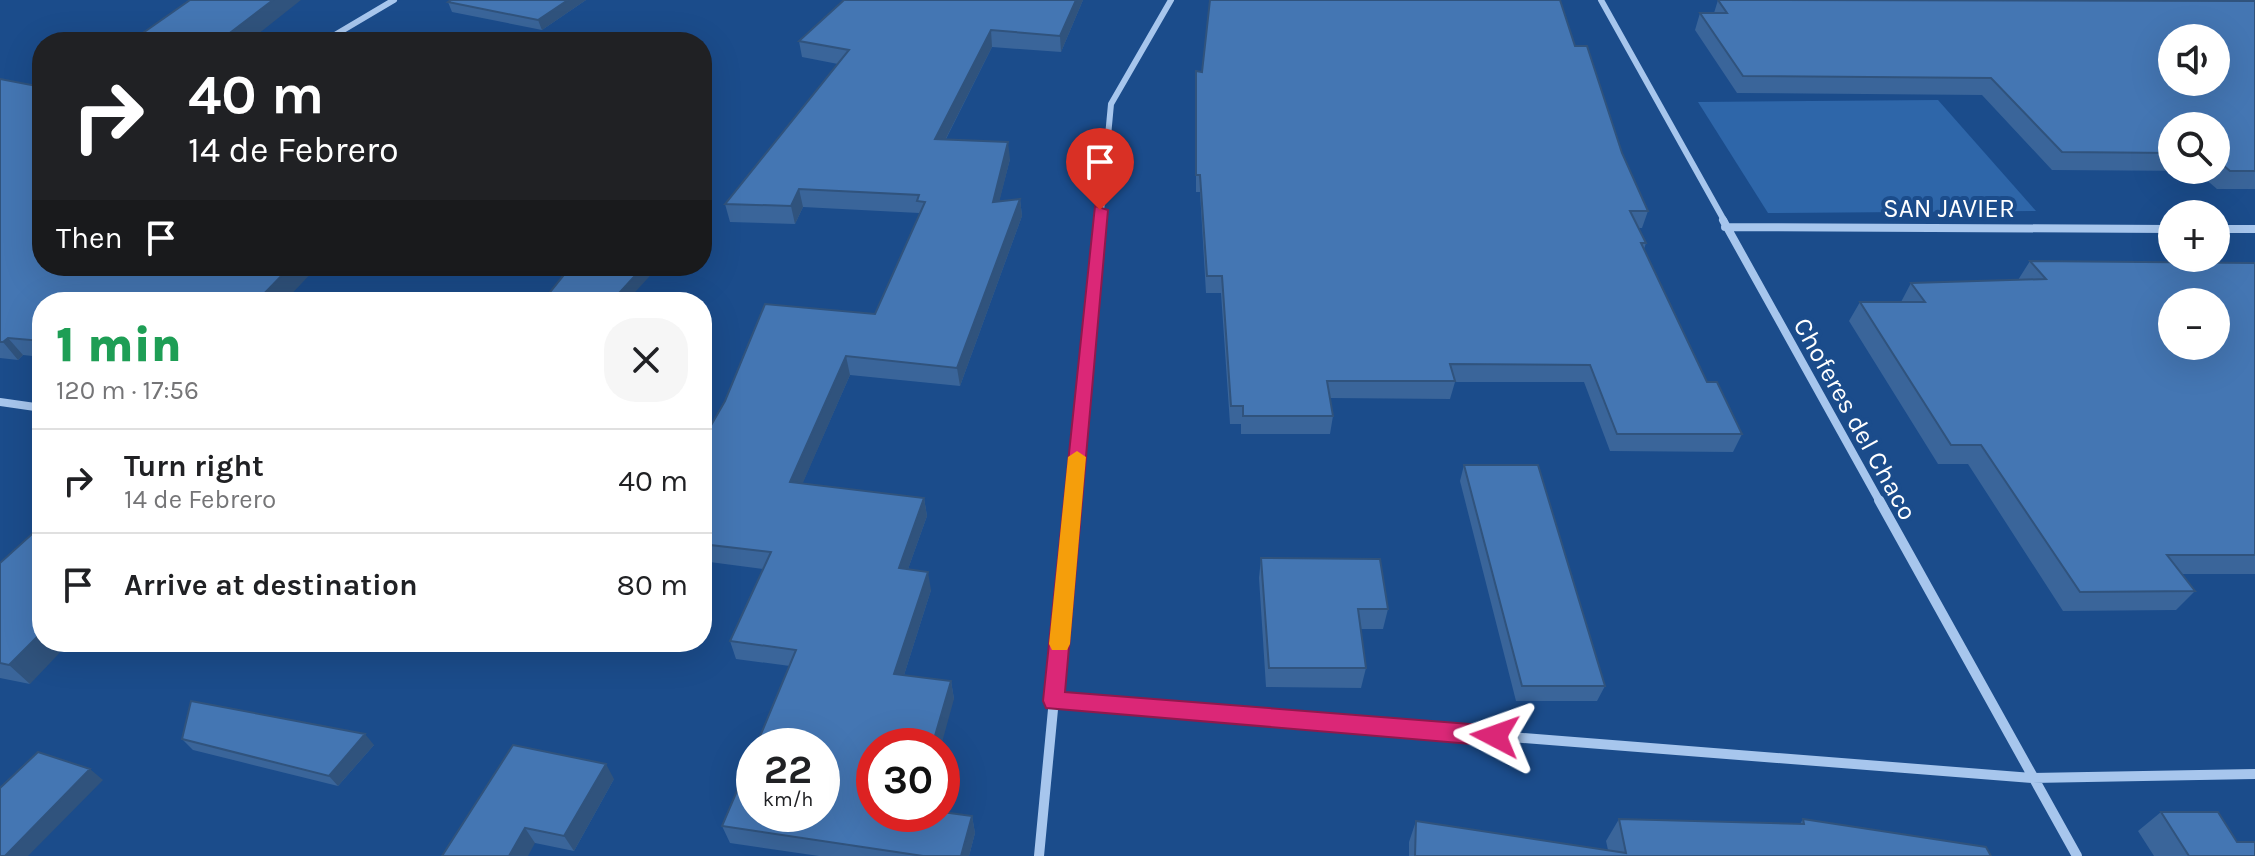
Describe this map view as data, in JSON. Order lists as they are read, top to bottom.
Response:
{
  "streets": {
    "street": ["SAN JAVIER", "Choferes del Chaco"]
  },
  "crossings": [
    ["SAN JAVIER", "Choferes del Chaco"]
  ],
  "page": {
    "map_buttons": ["+", "−"],
    "turn": ["40 m", "14 de Febrero"],
    "then": "Then",
    "heading": ["1 min", "120 m · 17:56"],
    "list": [
      {
        "name": "Turn right",
        "note": "14 de Febrero",
        "value": "40 m"
      },
      {
        "name": "Arrive at destination",
        "value": "80 m"
      }
    ],
    "speed": "22 km/h",
    "limit": "30"
  }
}
